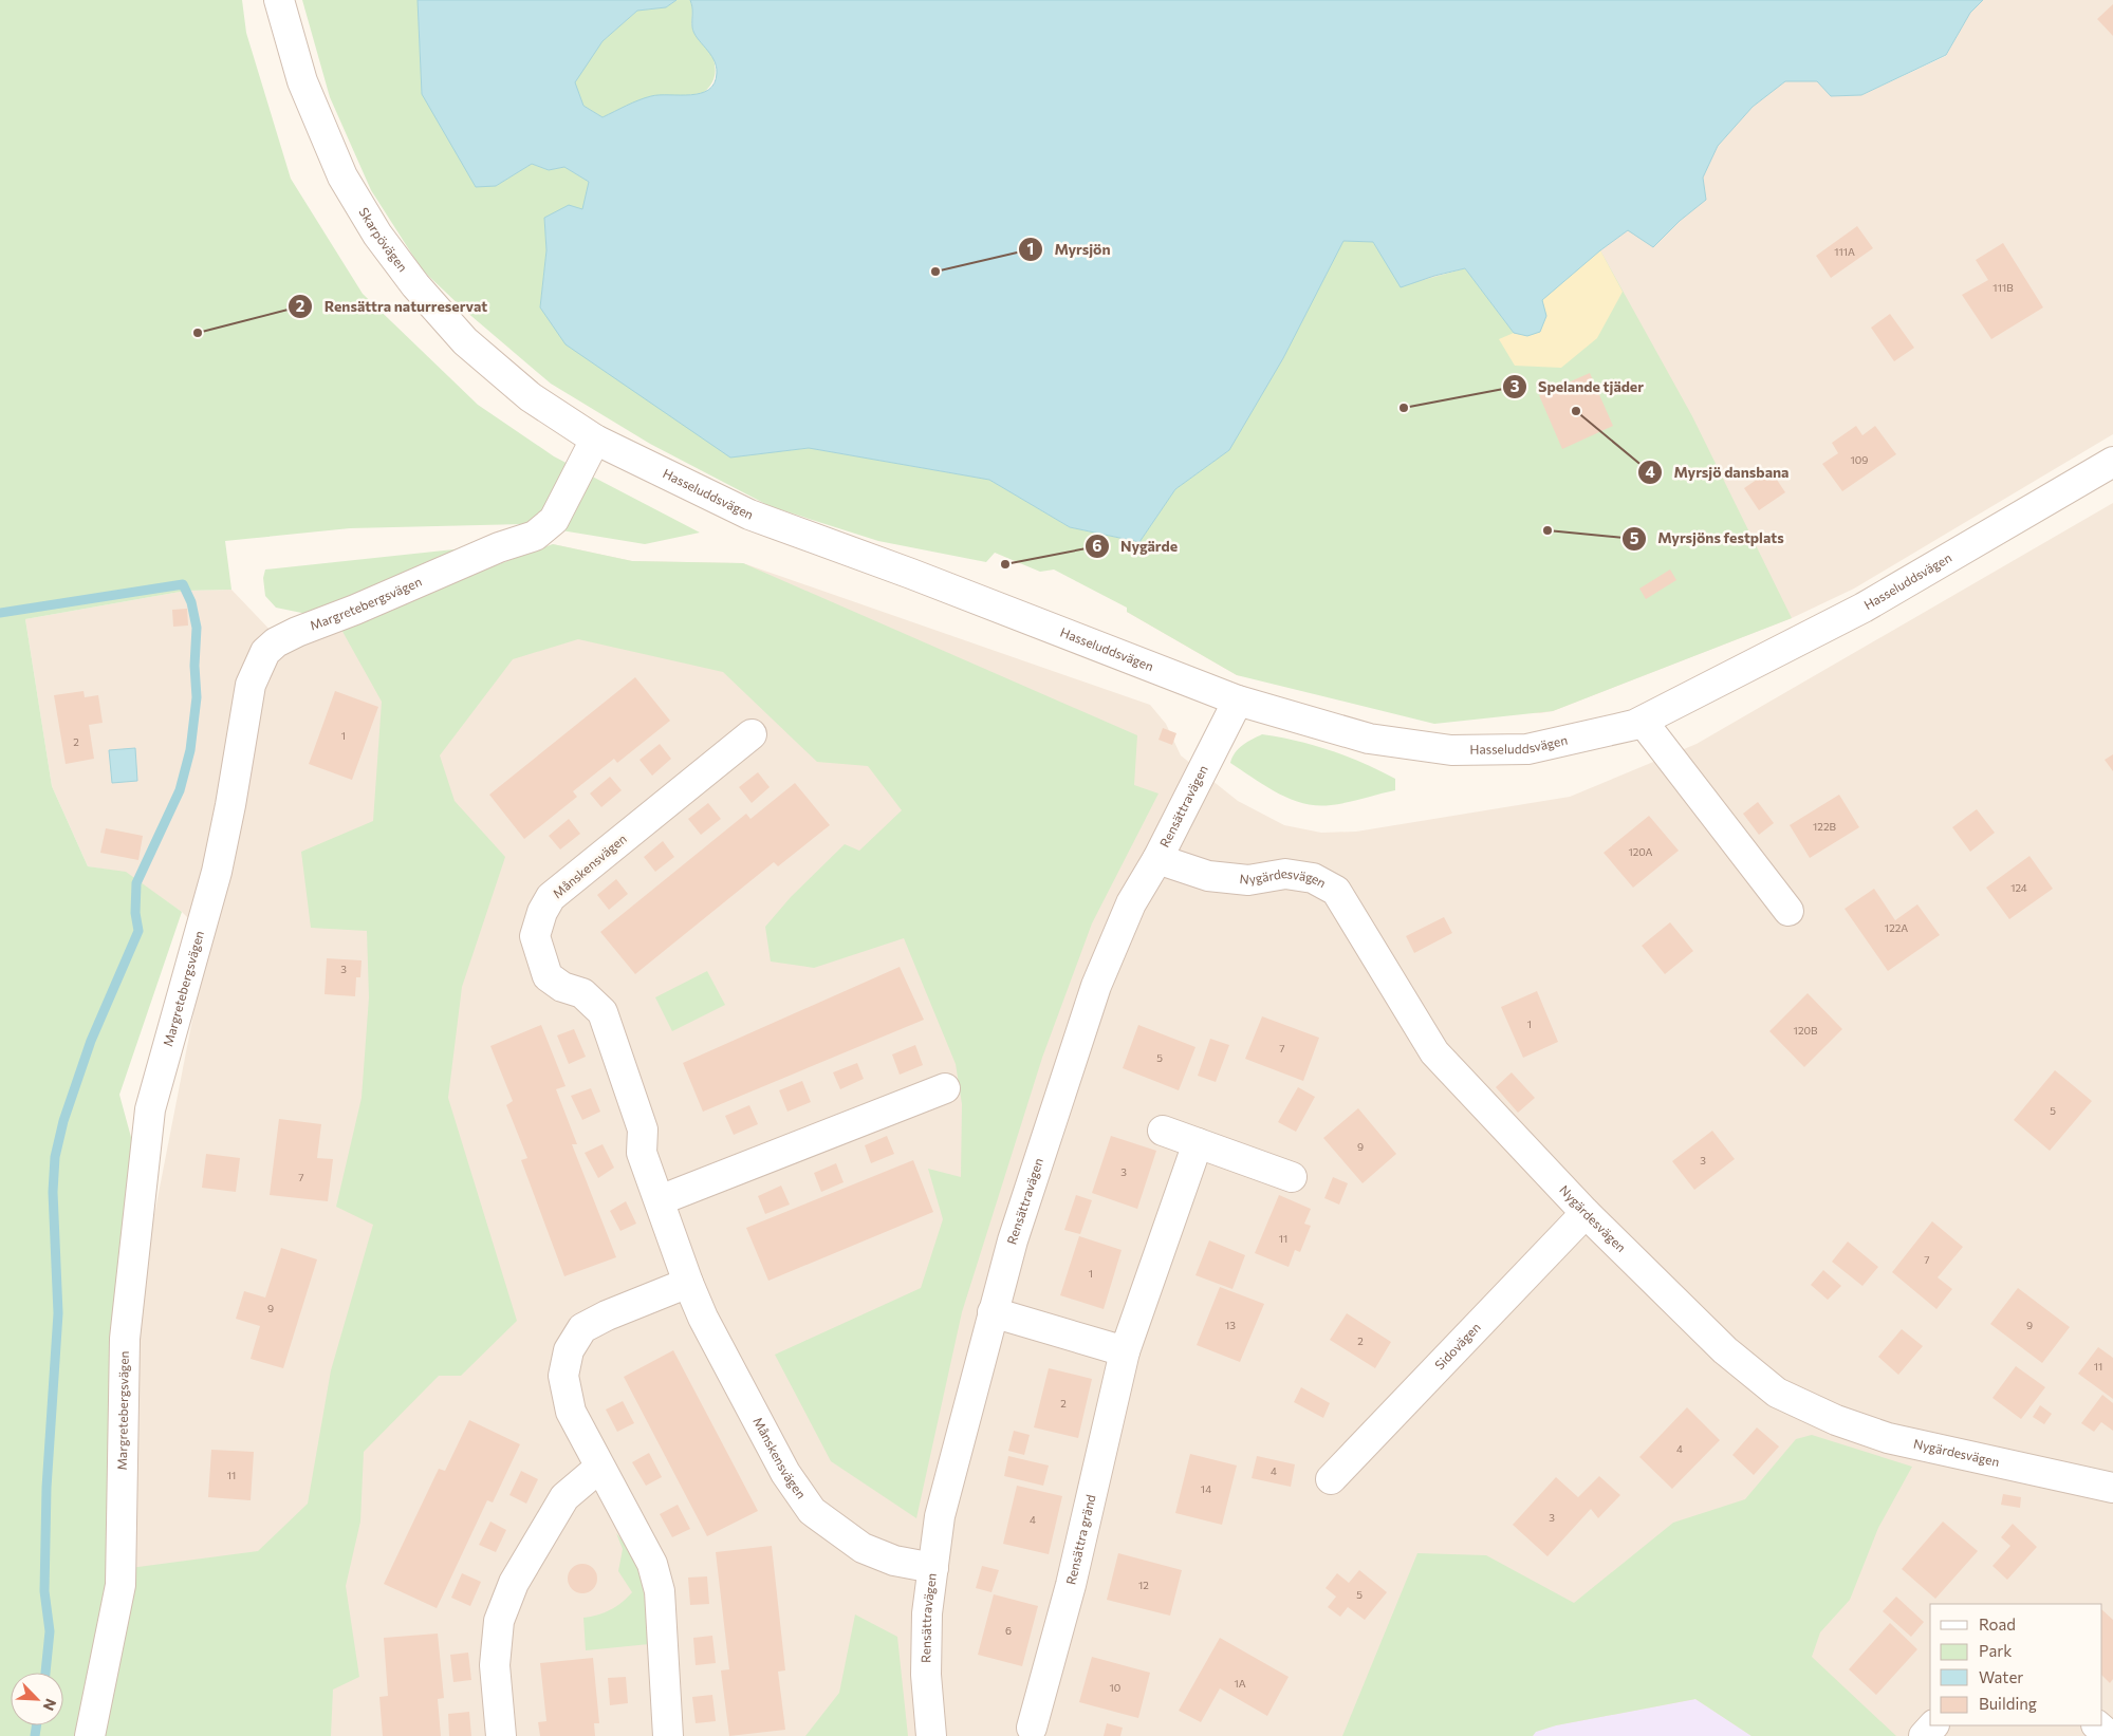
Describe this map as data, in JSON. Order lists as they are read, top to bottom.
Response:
{
  "streets": {
    "street": [
      "Skarpövägen",
      "Hasseluddsvägen",
      "Margretebergsvägen",
      "Rensättravägen",
      "Månskensvägen",
      "Nygärdesvägen",
      "Sidovägen",
      "Rensättra gränd"
    ]
  },
  "crossings": [
    ["Skarpövägen", "Hasseluddsvägen"],
    ["Skarpövägen", "Margretebergsvägen"],
    ["Hasseluddsvägen", "Margretebergsvägen"],
    ["Hasseluddsvägen", "Rensättravägen"],
    ["Rensättravägen", "Månskensvägen"],
    ["Rensättravägen", "Nygärdesvägen"],
    ["Nygärdesvägen", "Sidovägen"]
  ],
  "places": [
    "Myrsjön",
    "Rensättra naturreservat",
    "Spelande tjäder",
    "Myrsjö dansbana",
    "Myrsjöns festplats",
    "Nygärde"
  ],
  "house_numbers": [
    "111A",
    "111B",
    "109",
    "1",
    "2",
    "122B",
    "120A",
    "124",
    "122A",
    "3",
    "1",
    "120B",
    "7",
    "5",
    "5",
    "9",
    "3",
    "3",
    "7",
    "11",
    "7",
    "1",
    "9",
    "13",
    "9",
    "2",
    "11",
    "2",
    "4",
    "4",
    "11",
    "14",
    "3",
    "4",
    "12",
    "5",
    "6",
    "1A",
    "10"
  ],
  "legend": [
    "Road",
    "Park",
    "Water",
    "Building"
  ],
  "north": "bottom right"
}
